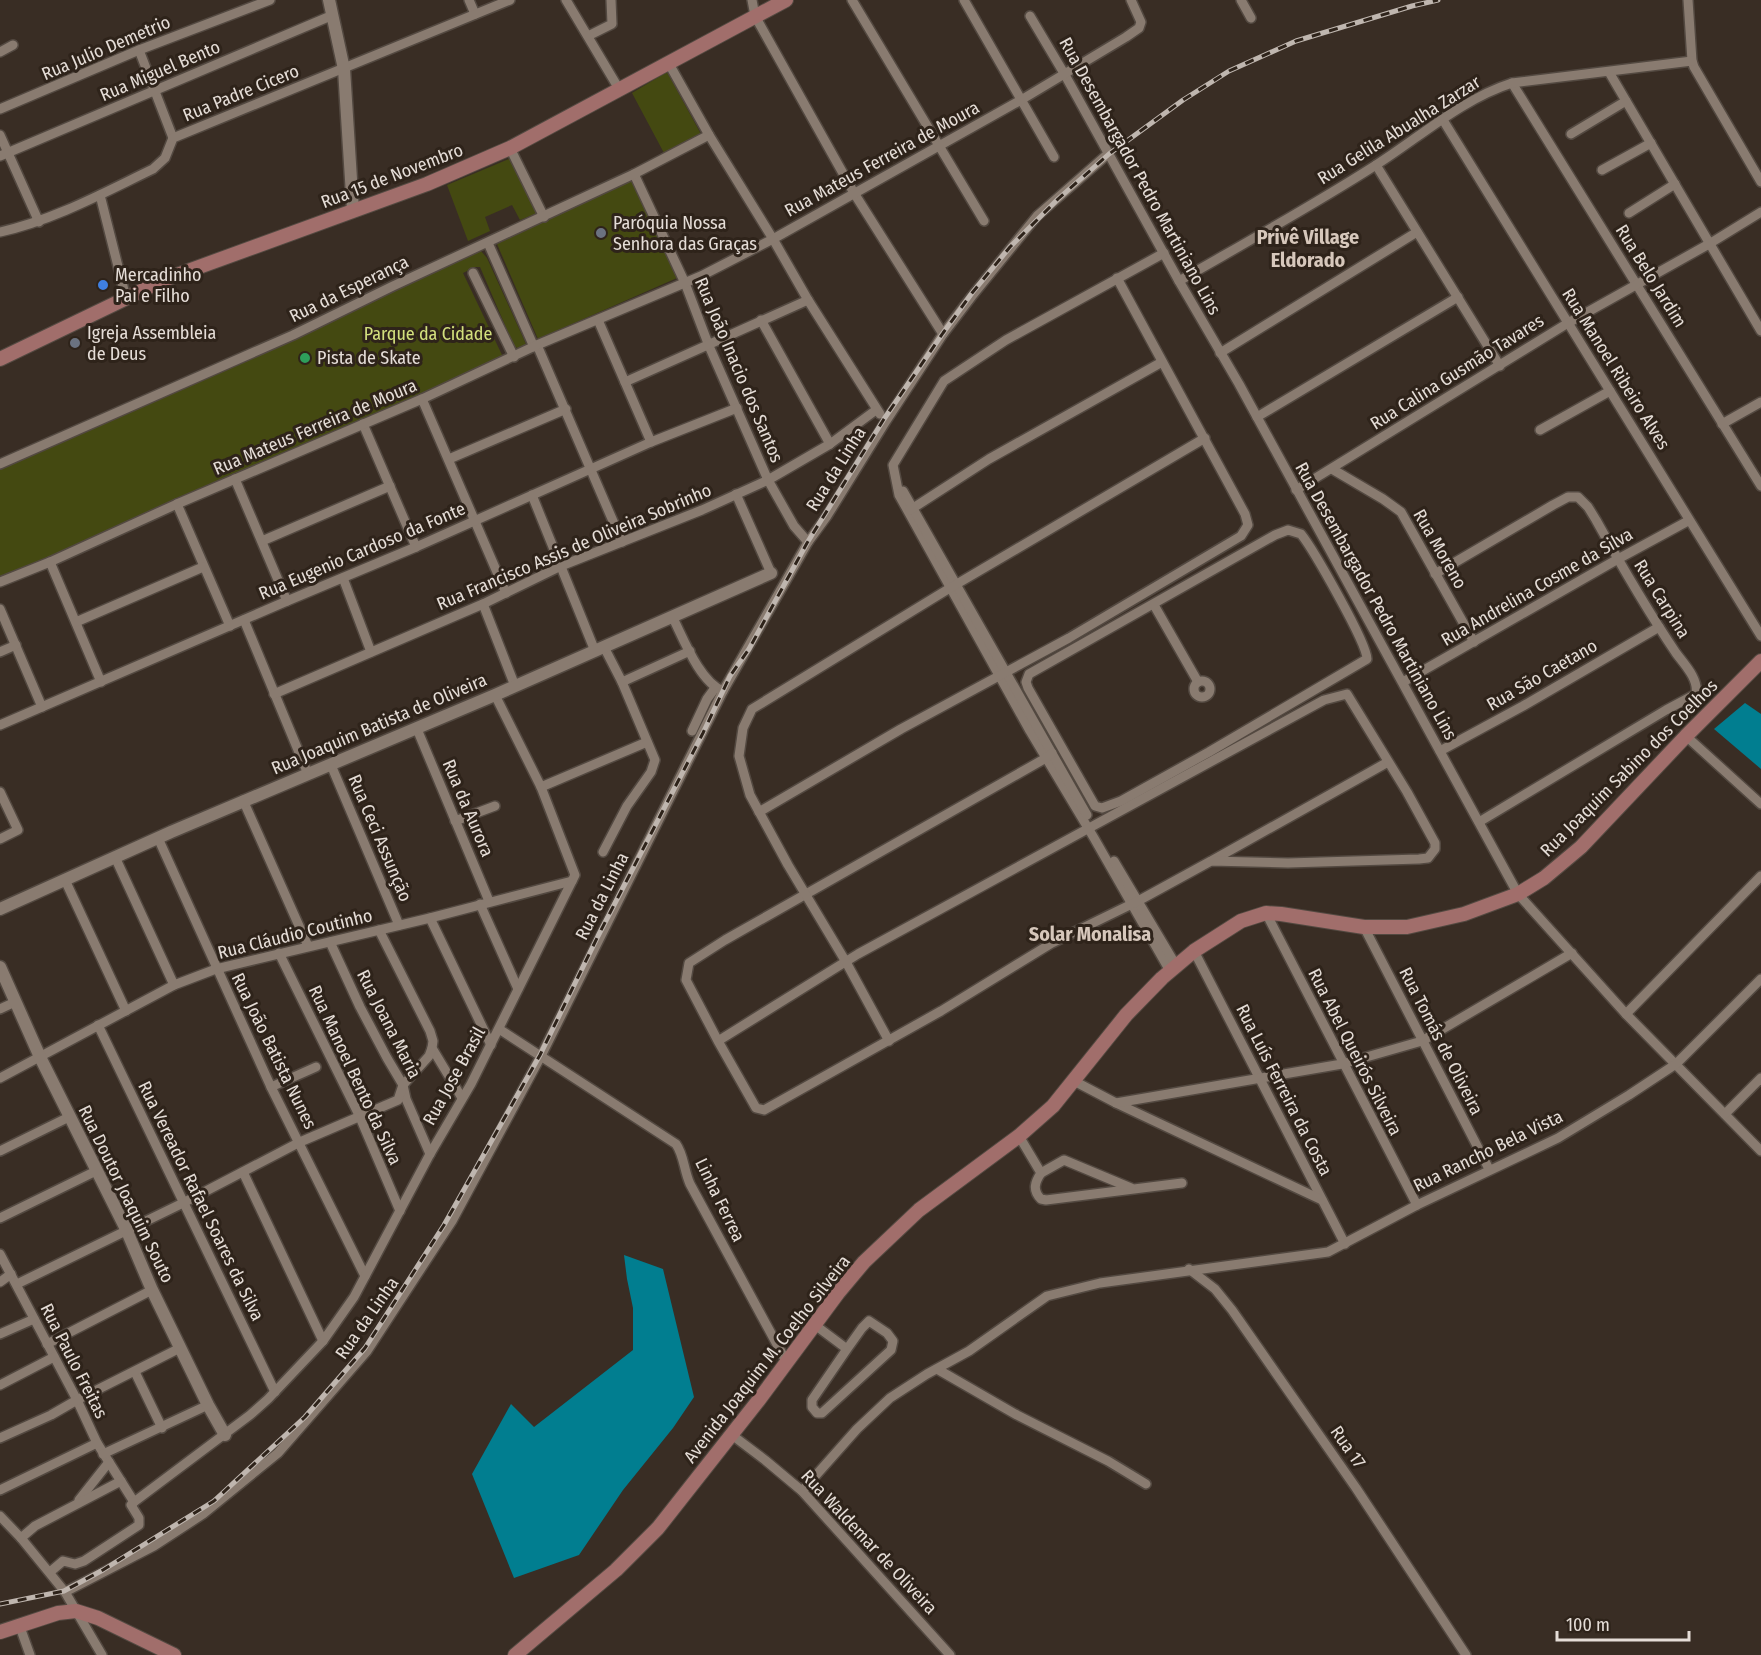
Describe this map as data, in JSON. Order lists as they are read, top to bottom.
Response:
{
  "streets": {
    "main road": ["Rua 15 de Novembro", "Rua Joaquim Sabino dos Coelhos", "Avenida Joaquim M. Coelho Silveira"],
    "street": [
      "Rua Julio Demetrio",
      "Rua Miguel Bento",
      "Rua Padre Cicero",
      "Rua Gelila Abualha Zarzar",
      "Rua Mateus Ferreira de Moura",
      "Rua Desembargador Pedro Martiniano Lins",
      "Rua Belo Jardim",
      "Rua da Esperança",
      "Rua Manoel Ribeiro Alves",
      "Rua João Inacio dos Santos",
      "Rua Calina Gusmão Tavares",
      "Rua da Linha",
      "Rua Francisco Assis de Oliveira Sobrinho",
      "Rua Moreno",
      "Rua Eugenio Cardoso da Fonte",
      "Rua Andrelina Cosme da Silva",
      "Rua Carpina",
      "Rua São Caetano",
      "Rua Joaquim Batista de Oliveira",
      "Rua da Aurora",
      "Rua Ceci Assunção",
      "Rua Cláudio Coutinho",
      "Rua Joana Maria",
      "Rua Tomás de Oliveira",
      "Rua João Batista Nunes",
      "Rua Abel Queirós Silveira",
      "Rua Manoel Bento da Silva",
      "Rua Jose Brasil",
      "Rua Luís Ferreira da Costa",
      "Rua Rancho Bela Vista",
      "Rua Doutor Joaquim Souto",
      "Linha Ferrea",
      "Rua Vereador Rafael Soares da Silva",
      "Rua Paulo Freitas",
      "Rua 17",
      "Rua Waldemar de Oliveira"
    ]
  },
  "crossings": [
    ["Rua Gelila Abualha Zarzar", "Rua Desembargador Pedro Martiniano Lins"],
    ["Rua Gelila Abualha Zarzar", "Rua Belo Jardim"],
    ["Rua Gelila Abualha Zarzar", "Rua Manoel Ribeiro Alves"],
    ["Rua Mateus Ferreira de Moura", "Rua Desembargador Pedro Martiniano Lins"],
    ["Rua Mateus Ferreira de Moura", "Rua João Inacio dos Santos"],
    ["Rua Desembargador Pedro Martiniano Lins", "Rua Calina Gusmão Tavares"],
    ["Rua Desembargador Pedro Martiniano Lins", "Rua da Linha"],
    ["Rua Desembargador Pedro Martiniano Lins", "Rua Andrelina Cosme da Silva"],
    ["Rua Desembargador Pedro Martiniano Lins", "Rua Carpina"],
    ["Rua Desembargador Pedro Martiniano Lins", "Rua São Caetano"],
    ["Rua Desembargador Pedro Martiniano Lins", "Rua Joaquim Sabino dos Coelhos"],
    ["Rua Desembargador Pedro Martiniano Lins", "Rua Rancho Bela Vista"],
    ["Rua Desembargador Pedro Martiniano Lins", "Avenida Joaquim M. Coelho Silveira"],
    ["Rua Belo Jardim", "Rua Calina Gusmão Tavares"],
    ["Rua da Esperança", "Rua João Inacio dos Santos"],
    ["Rua Manoel Ribeiro Alves", "Rua Calina Gusmão Tavares"],
    ["Rua Manoel Ribeiro Alves", "Rua Andrelina Cosme da Silva"],
    ["Rua João Inacio dos Santos", "Rua da Linha"],
    ["Rua João Inacio dos Santos", "Rua Francisco Assis de Oliveira Sobrinho"],
    ["Rua João Inacio dos Santos", "Rua Eugenio Cardoso da Fonte"],
    ["Rua Calina Gusmão Tavares", "Rua Moreno"],
    ["Rua da Linha", "Linha Ferrea"],
    ["Rua Moreno", "Rua Andrelina Cosme da Silva"],
    ["Rua Moreno", "Rua Carpina"],
    ["Rua Andrelina Cosme da Silva", "Rua Carpina"],
    ["Rua Carpina", "Rua São Caetano"],
    ["Rua Joaquim Batista de Oliveira", "Rua da Aurora"],
    ["Rua Joaquim Batista de Oliveira", "Rua Ceci Assunção"],
    ["Rua Joaquim Batista de Oliveira", "Rua João Batista Nunes"],
    ["Rua Joaquim Sabino dos Coelhos", "Avenida Joaquim M. Coelho Silveira"],
    ["Rua da Aurora", "Rua Cláudio Coutinho"],
    ["Rua da Aurora", "Rua Jose Brasil"],
    ["Rua Ceci Assunção", "Rua Cláudio Coutinho"],
    ["Rua Cláudio Coutinho", "Rua Joana Maria"],
    ["Rua Cláudio Coutinho", "Rua João Batista Nunes"],
    ["Rua Cláudio Coutinho", "Rua Manoel Bento da Silva"],
    ["Rua Cláudio Coutinho", "Rua Jose Brasil"],
    ["Rua Cláudio Coutinho", "Rua Doutor Joaquim Souto"],
    ["Rua Cláudio Coutinho", "Rua Vereador Rafael Soares da Silva"],
    ["Rua Joana Maria", "Rua Jose Brasil"],
    ["Rua Tomás de Oliveira", "Rua Rancho Bela Vista"],
    ["Rua Tomás de Oliveira", "Avenida Joaquim M. Coelho Silveira"],
    ["Rua João Batista Nunes", "Rua Jose Brasil"],
    ["Rua Abel Queirós Silveira", "Rua Rancho Bela Vista"],
    ["Rua Abel Queirós Silveira", "Avenida Joaquim M. Coelho Silveira"],
    ["Rua Manoel Bento da Silva", "Rua Jose Brasil"],
    ["Rua Jose Brasil", "Rua Doutor Joaquim Souto"],
    ["Rua Jose Brasil", "Linha Ferrea"],
    ["Rua Jose Brasil", "Rua Vereador Rafael Soares da Silva"],
    ["Rua Jose Brasil", "Rua Paulo Freitas"],
    ["Rua Luís Ferreira da Costa", "Rua Rancho Bela Vista"],
    ["Rua Luís Ferreira da Costa", "Avenida Joaquim M. Coelho Silveira"],
    ["Rua Rancho Bela Vista", "Rua 17"],
    ["Rua Rancho Bela Vista", "Rua Waldemar de Oliveira"],
    ["Linha Ferrea", "Avenida Joaquim M. Coelho Silveira"],
    ["Avenida Joaquim M. Coelho Silveira", "Rua Waldemar de Oliveira"]
  ],
  "districts": ["Privê Village Eldorado", "Solar Monalisa"],
  "parks": ["Parque da Cidade"],
  "places": [
    "Paróquia Nossa Senhora das Graças",
    "Mercadinho Pai e Filho",
    "Igreja Assembleia de Deus",
    "Pista de Skate"
  ],
  "scale_bar": "100 m"
}
